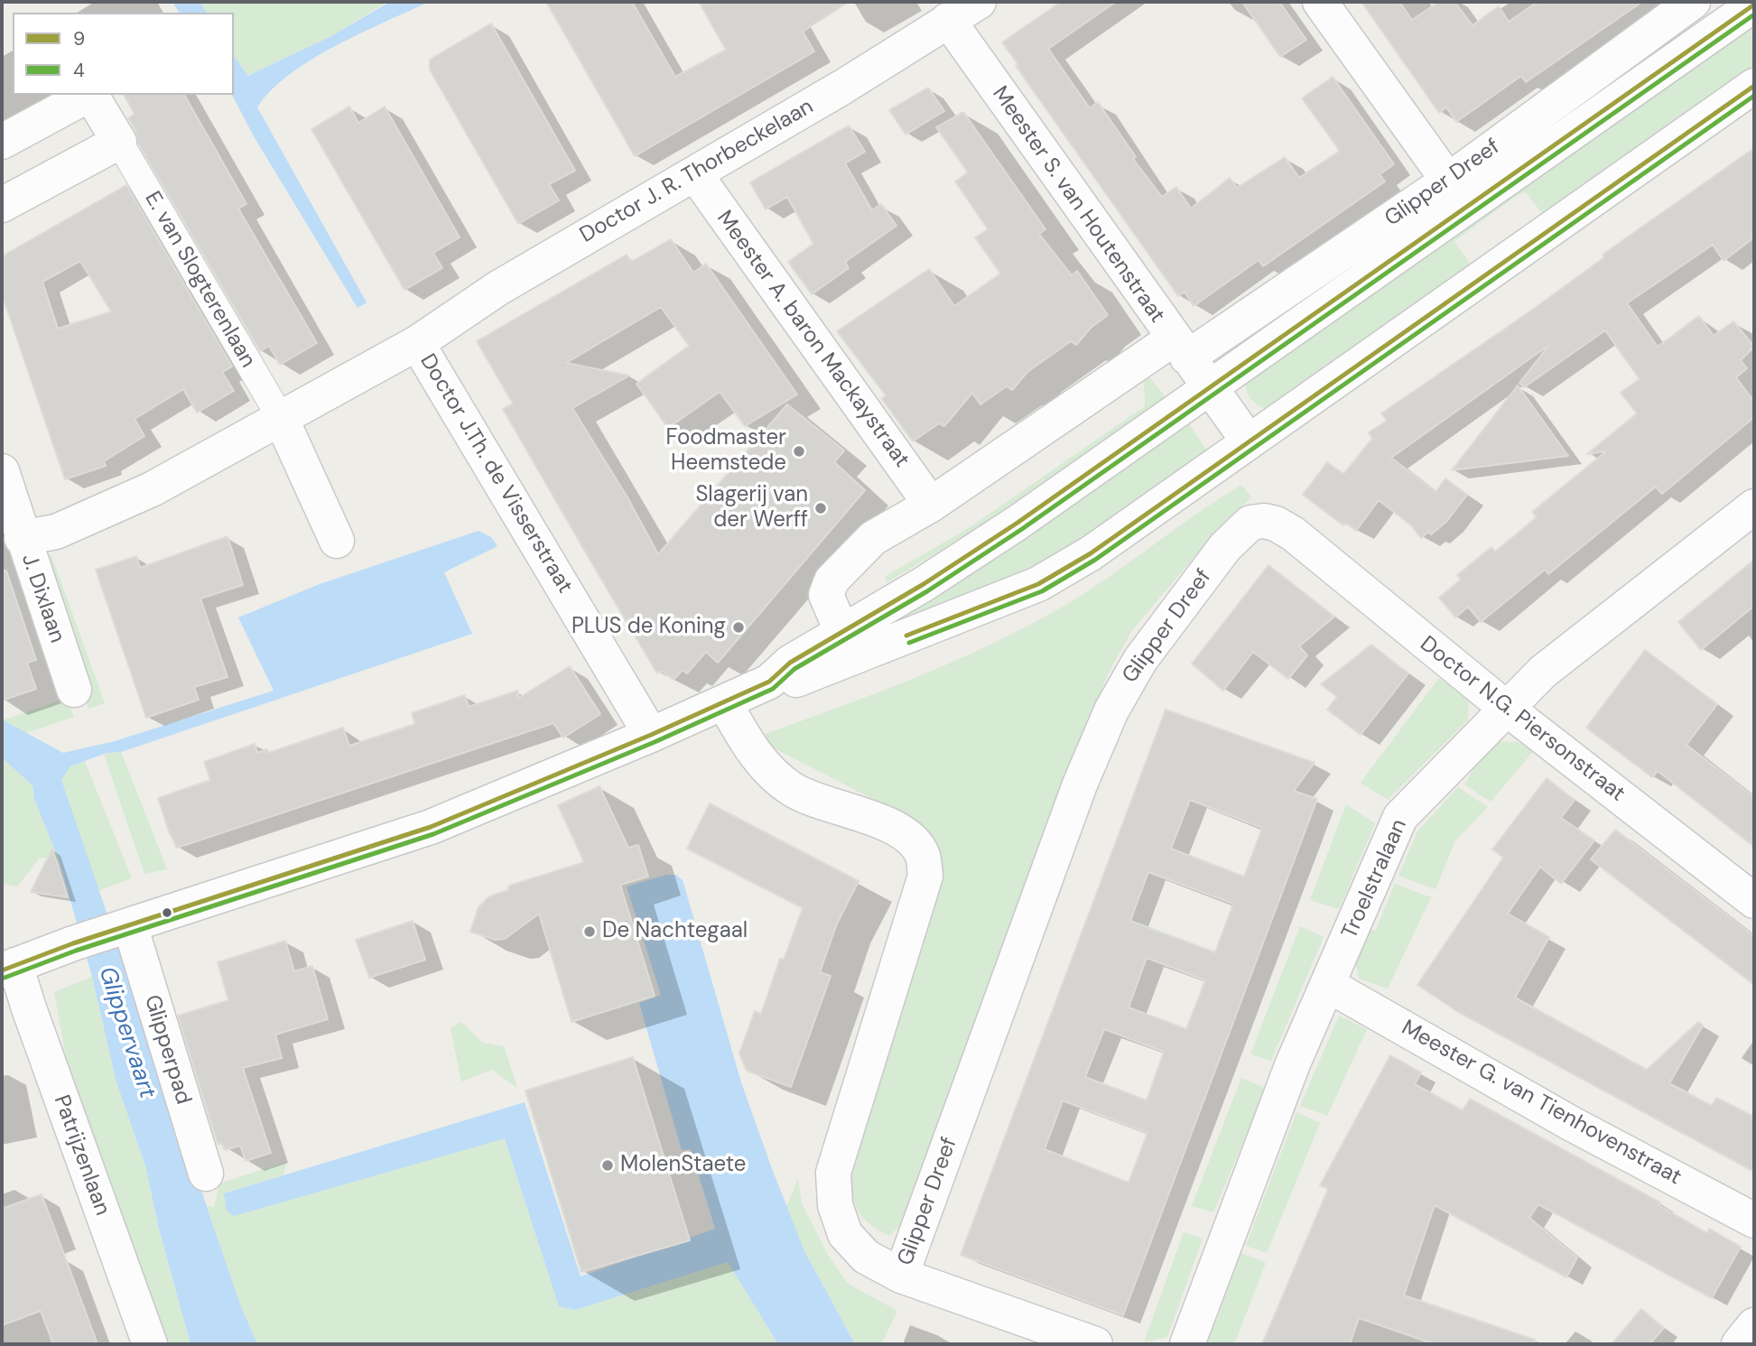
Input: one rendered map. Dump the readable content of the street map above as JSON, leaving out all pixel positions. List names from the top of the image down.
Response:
{
  "streets": {
    "street": [
      "Doctor J. R. Thorbeckelaan",
      "Glipper Dreef",
      "Meester S. van Houtenstraat",
      "E. van Slogterenlaan",
      "Meester A. baron Mackaystraat",
      "Doctor J.Th. de Visserstraat",
      "J. Dixlaan",
      "Doctor N.G. Piersonstraat",
      "Troelstralaan",
      "Glipperpad",
      "Meester G. van Tienhovenstraat",
      "Patrijzenlaan"
    ]
  },
  "crossings": [
    ["Doctor J. R. Thorbeckelaan", "Meester S. van Houtenstraat"],
    ["Doctor J. R. Thorbeckelaan", "Meester A. baron Mackaystraat"],
    ["Doctor J. R. Thorbeckelaan", "Doctor J.Th. de Visserstraat"],
    ["Glipper Dreef", "Meester S. van Houtenstraat"],
    ["Glipper Dreef", "Meester A. baron Mackaystraat"],
    ["Glipper Dreef", "Doctor J.Th. de Visserstraat"],
    ["Glipper Dreef", "Doctor N.G. Piersonstraat"],
    ["Glipper Dreef", "Glipperpad"],
    ["Glipper Dreef", "Patrijzenlaan"],
    ["Doctor N.G. Piersonstraat", "Troelstralaan"],
    ["Troelstralaan", "Meester G. van Tienhovenstraat"]
  ],
  "water": ["Glippervaart"],
  "places": [
    "Foodmaster Heemstede",
    "Slagerij van der Werff",
    "PLUS de Koning",
    "De Nachtegaal",
    "MolenStaete"
  ],
  "lines": ["transit line 9", "transit line 4"],
  "legend": ["9", "4"]
}
